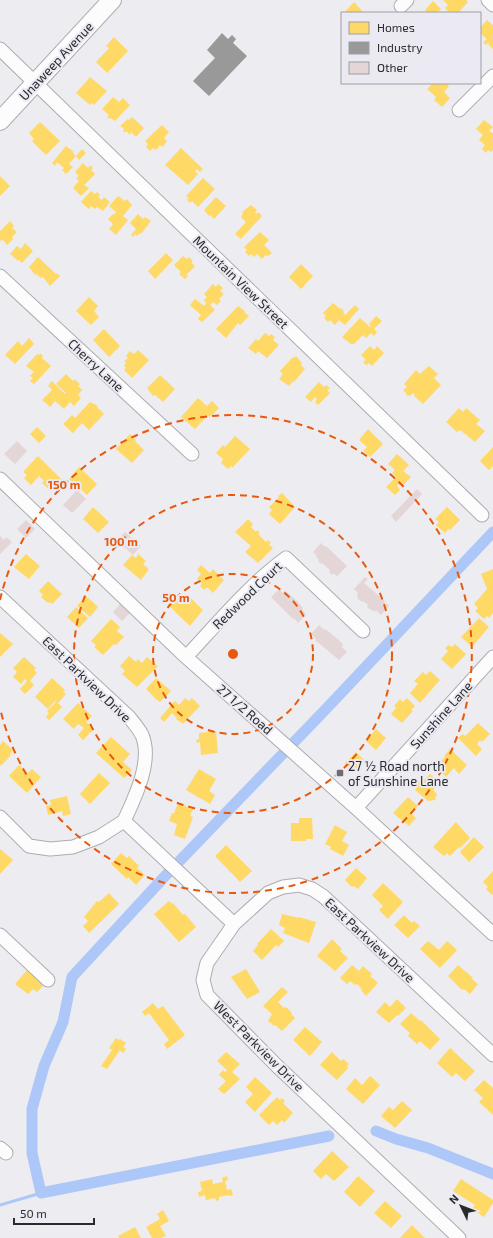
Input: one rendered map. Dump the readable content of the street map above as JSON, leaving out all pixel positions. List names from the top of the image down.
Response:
{
  "streets": {
    "main road": ["Unaweep Avenue"],
    "street": [
      "Mountain View Street",
      "Cherry Lane",
      "Redwood Court",
      "East Parkview Drive",
      "27 1/2 Road",
      "Sunshine Lane",
      "West Parkview Drive"
    ]
  },
  "crossings": [
    ["Unaweep Avenue", "Mountain View Street"],
    ["Redwood Court", "27 1/2 Road"],
    ["East Parkview Drive", "West Parkview Drive"],
    ["27 1/2 Road", "Sunshine Lane"]
  ],
  "places": {
    "transit": ["27 ½ Road north of Sunshine Lane"]
  },
  "legend": ["Homes", "Industry", "Other"],
  "scale_bar": "50 m",
  "north": "top left",
  "rings": ["150 m", "100 m", "50 m"]
}
